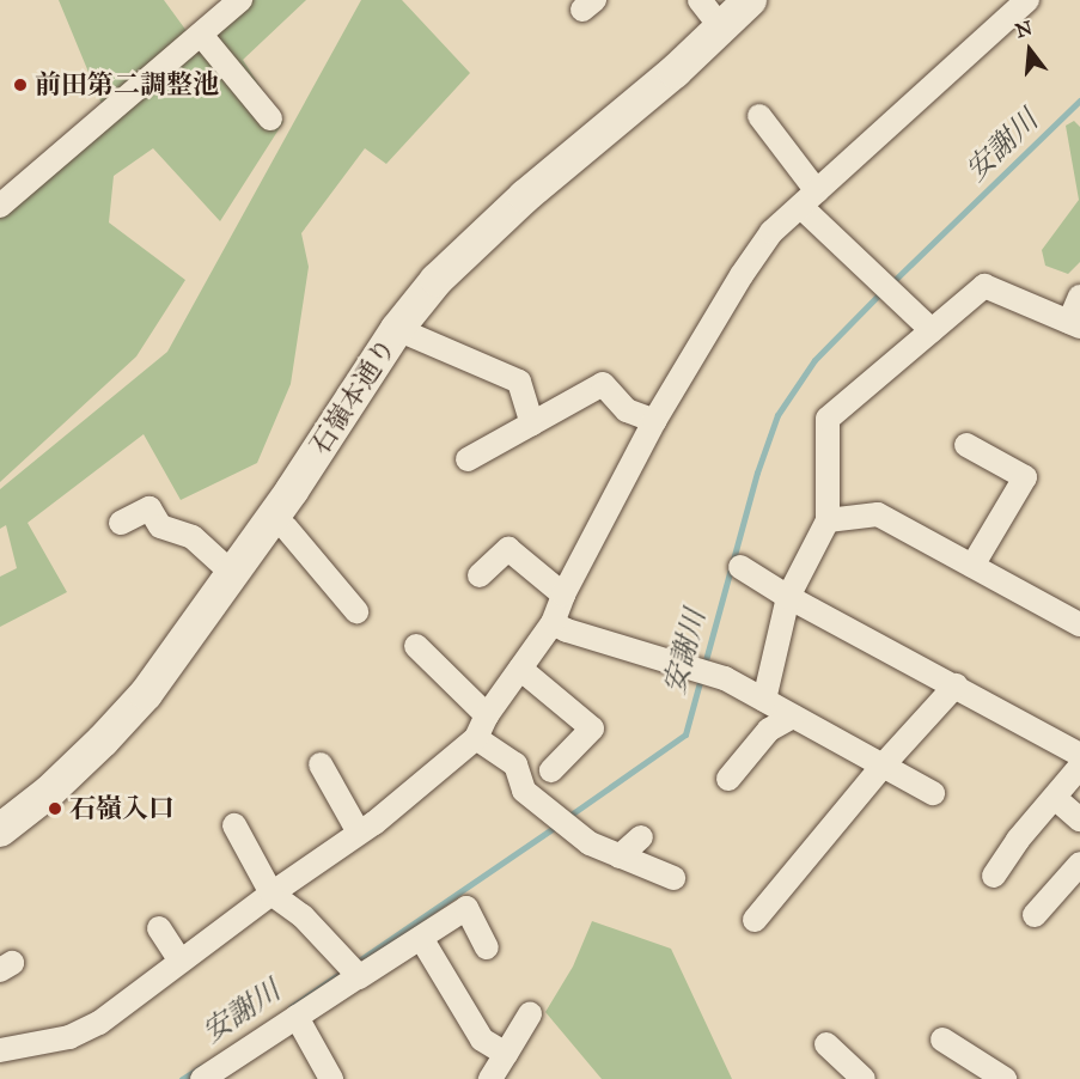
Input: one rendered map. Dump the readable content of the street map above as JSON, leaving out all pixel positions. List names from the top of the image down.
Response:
{
  "streets": {
    "main road": ["石嶺本通り"]
  },
  "water": ["安謝川"],
  "places": ["前田第二調整池", "石嶺入口"],
  "north": "top"
}
